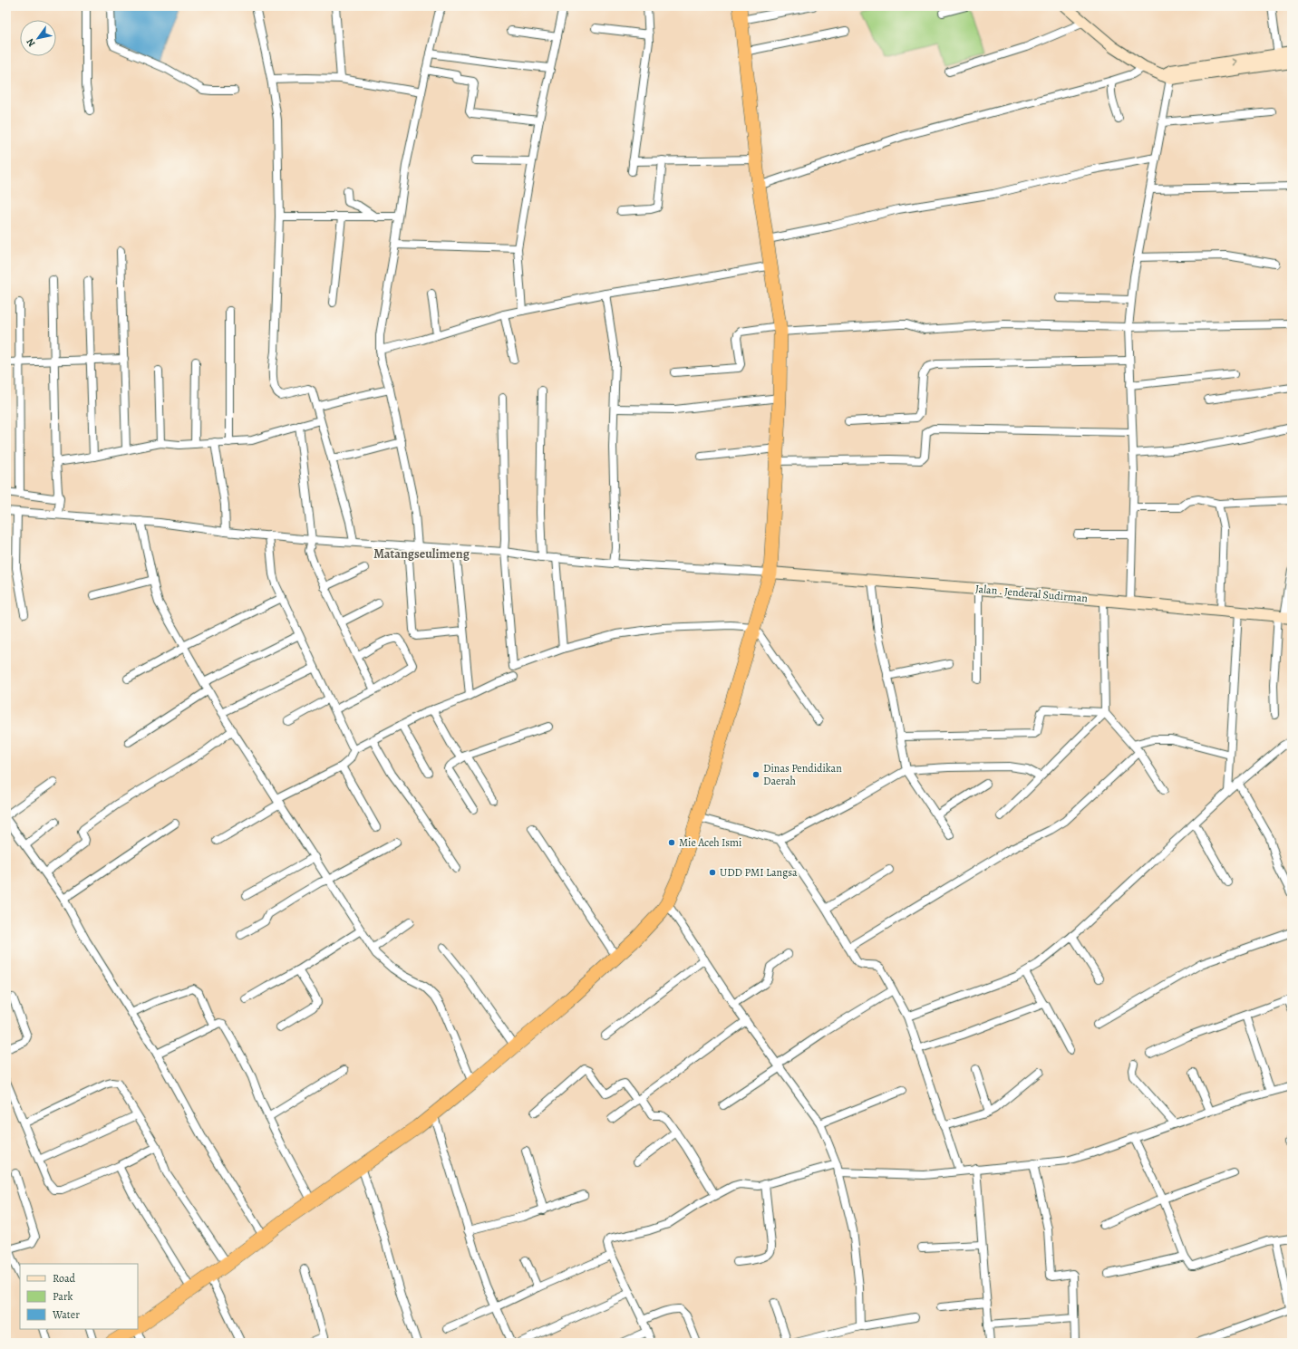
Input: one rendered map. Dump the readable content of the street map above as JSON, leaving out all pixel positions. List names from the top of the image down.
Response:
{
  "streets": {
    "street": ["Jalan . Jenderal Sudirman"]
  },
  "districts": ["Matangseulimeng"],
  "places": ["Dinas Pendidikan Daerah", "Mie Aceh Ismi", "UDD PMI Langsa"],
  "legend": ["Road", "Park", "Water"],
  "north": "bottom left"
}
